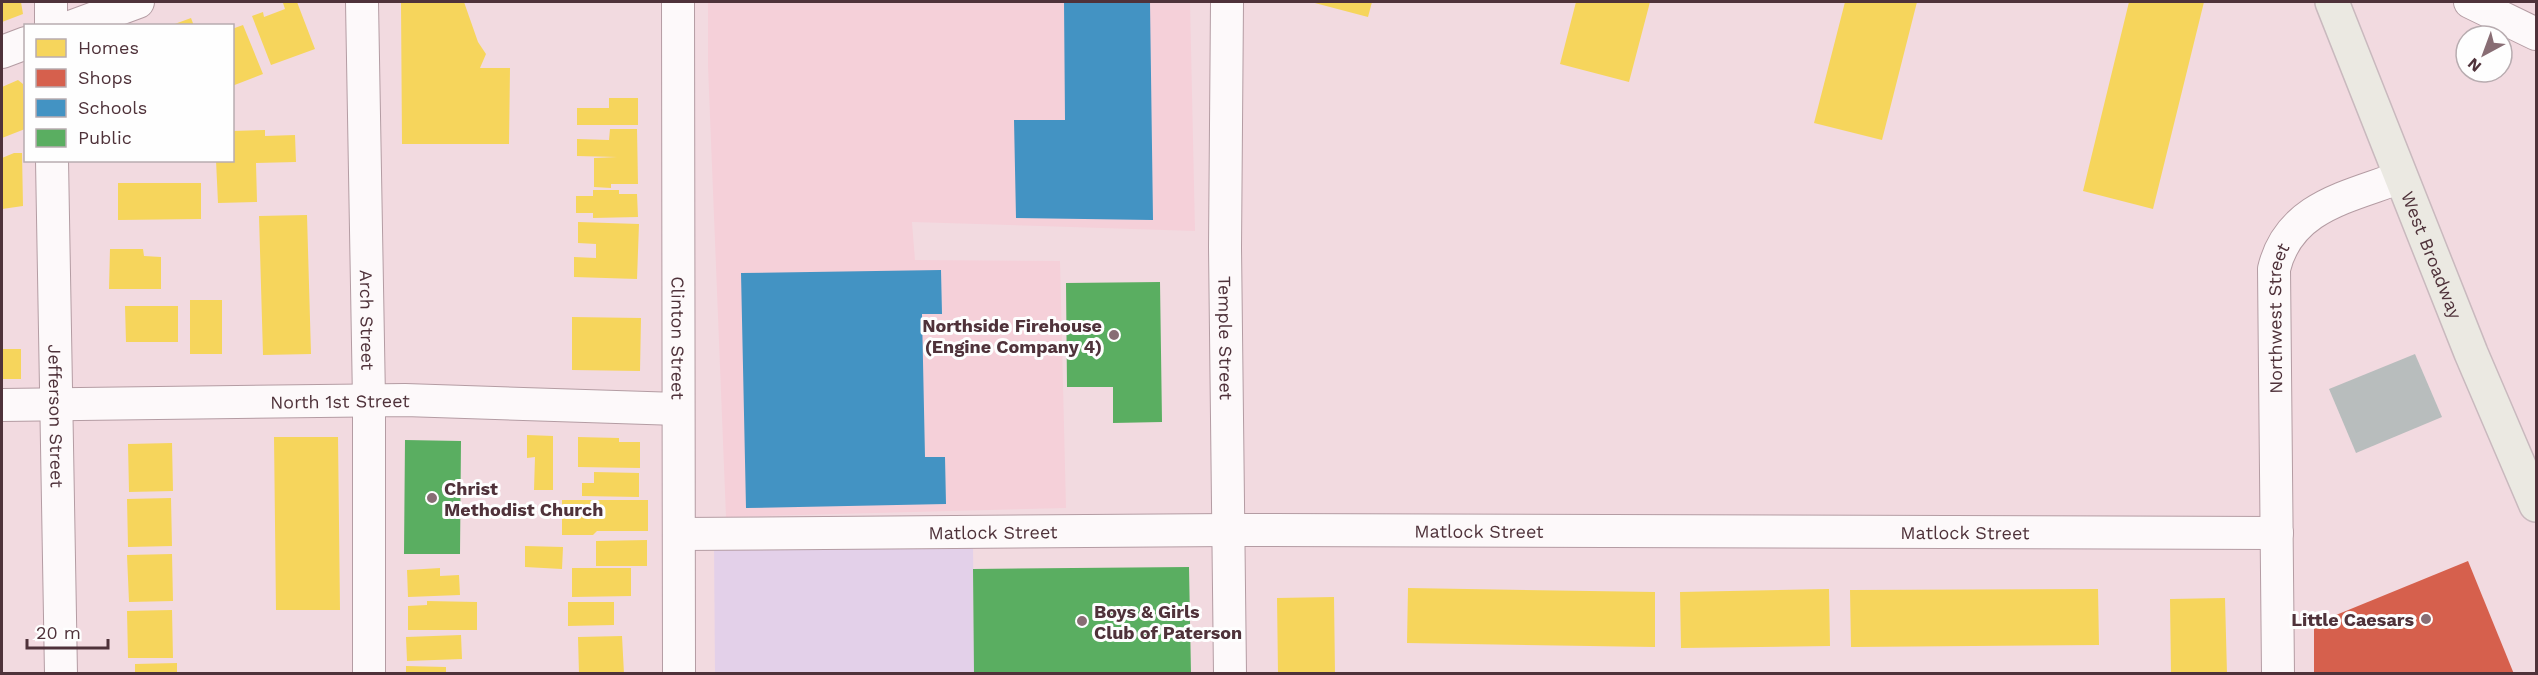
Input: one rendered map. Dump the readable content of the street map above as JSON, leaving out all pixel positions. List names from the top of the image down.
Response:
{
  "streets": {
    "main road": ["West Broadway"],
    "street": [
      "Arch Street",
      "Northwest Street",
      "Clinton Street",
      "Temple Street",
      "North 1st Street",
      "Jefferson Street",
      "Matlock Street"
    ]
  },
  "crossings": [
    ["West Broadway", "Northwest Street"],
    ["Arch Street", "North 1st Street"],
    ["Northwest Street", "Matlock Street"],
    ["Clinton Street", "North 1st Street"],
    ["Clinton Street", "Matlock Street"],
    ["Temple Street", "Matlock Street"],
    ["North 1st Street", "Jefferson Street"]
  ],
  "places": [
    "Northside Firehouse (Engine Company 4)",
    "Christ Methodist Church",
    "Little Caesars",
    "Boys & Girls Club of Paterson"
  ],
  "legend": [
    "Homes",
    "Shops",
    "Schools",
    "Public"
  ],
  "scale_bar": "20 m",
  "north": "bottom left"
}
